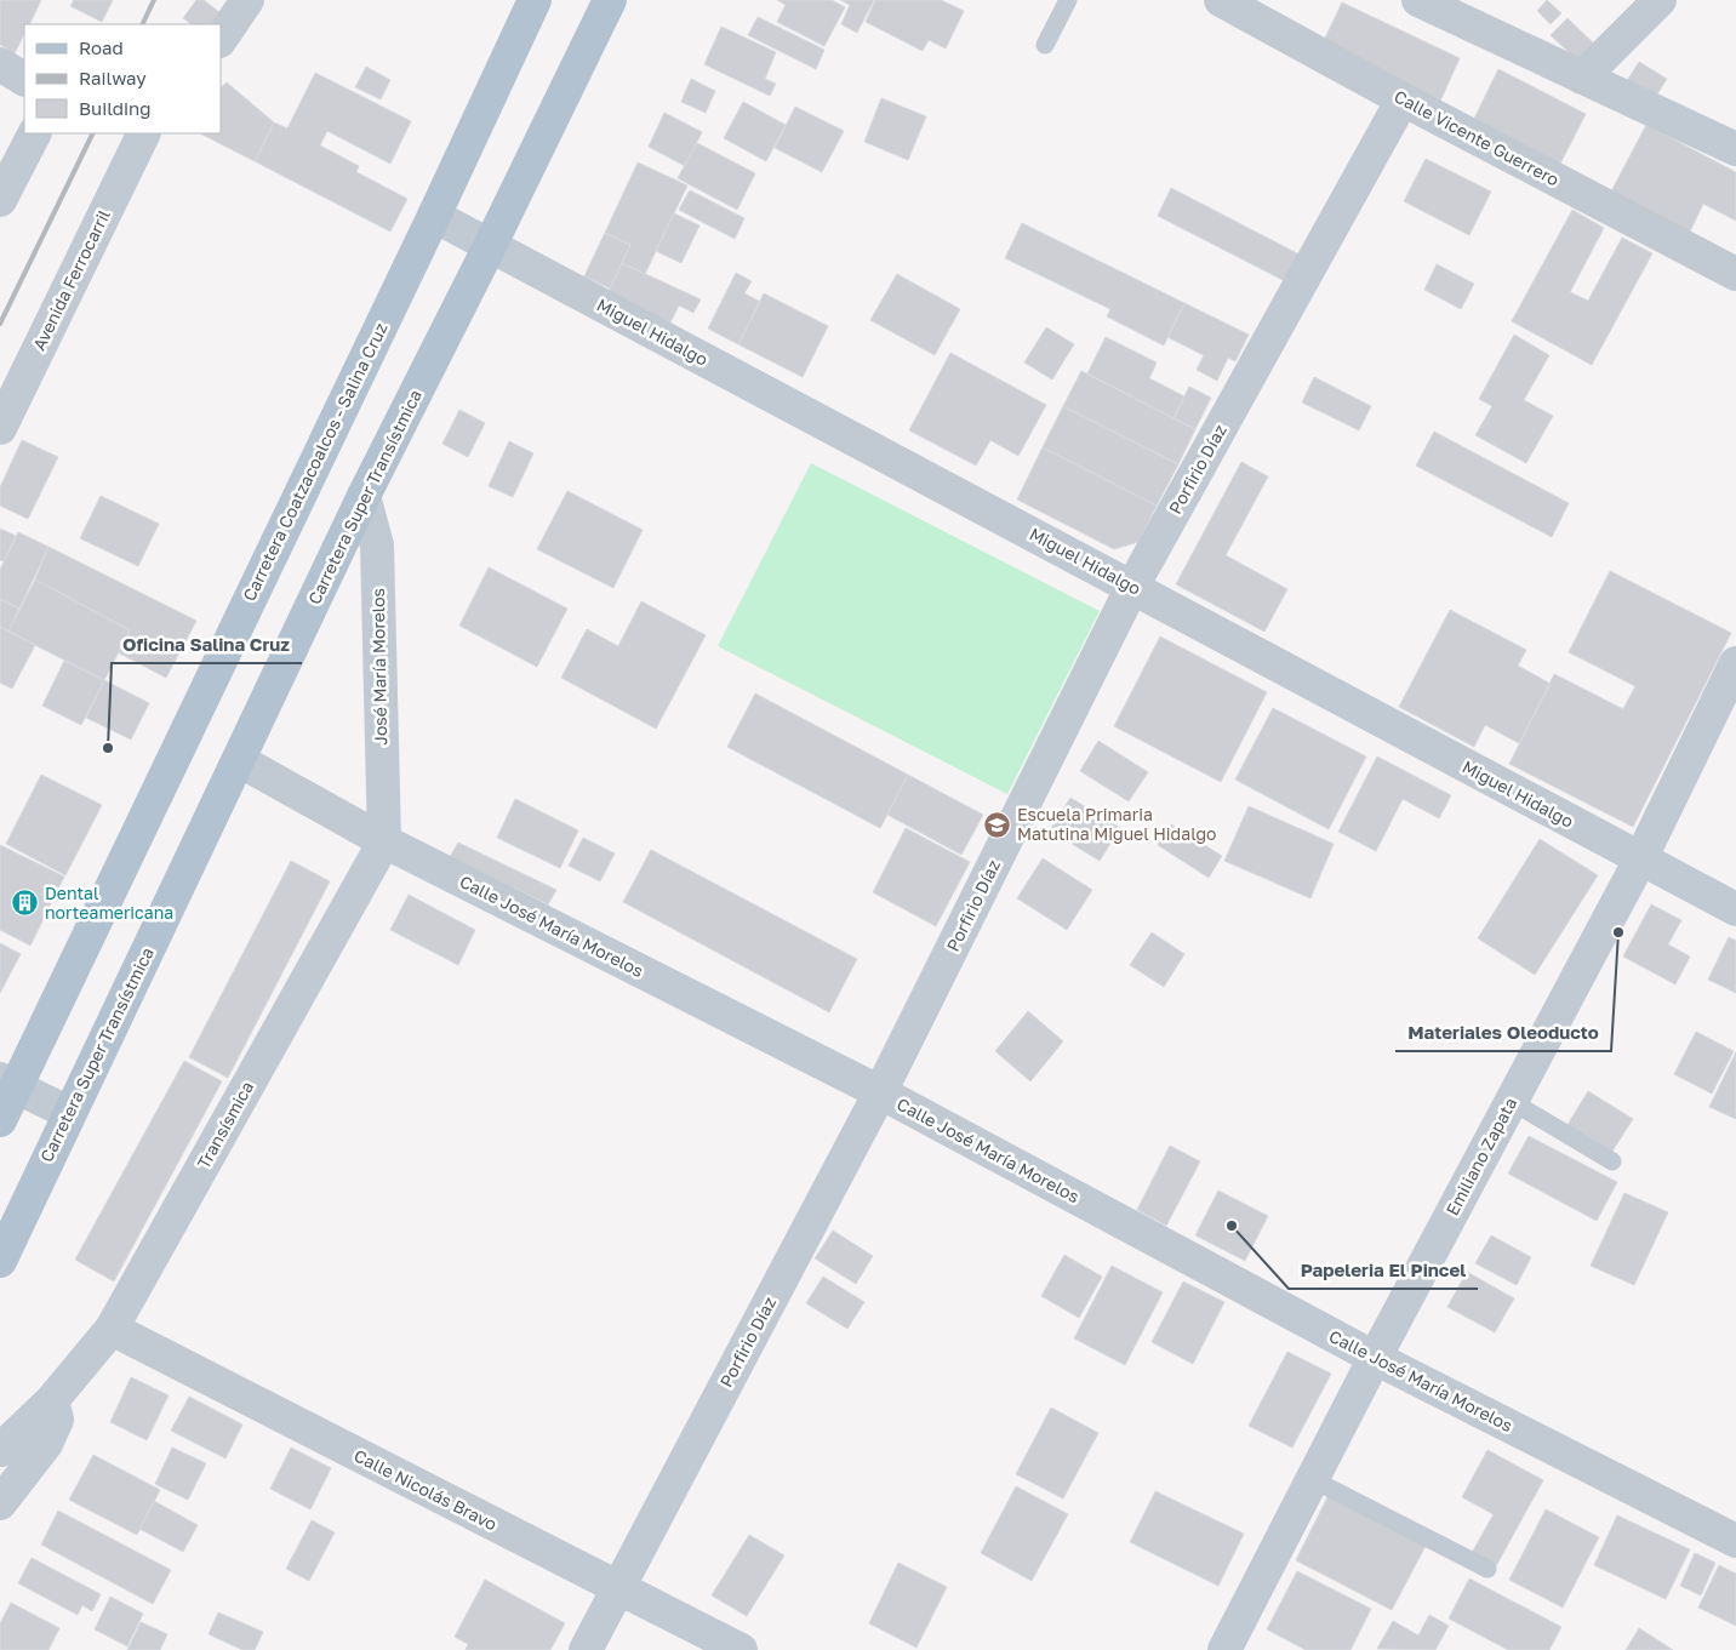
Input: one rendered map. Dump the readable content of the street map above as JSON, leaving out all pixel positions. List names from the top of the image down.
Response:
{
  "streets": {
    "main road": ["Carretera Coatzacoalcos - Salina Cruz", "Carretera Super Transístmica"],
    "street": [
      "Calle Vicente Guerrero",
      "Avenida Ferrocarril",
      "Miguel Hidalgo",
      "Porfirio Díaz",
      "José María Morelos",
      "Calle José María Morelos",
      "Transísmica",
      "Emiliano Zapata",
      "Calle Nicolás Bravo"
    ]
  },
  "crossings": [
    ["Calle Vicente Guerrero", "Porfirio Díaz"],
    ["Miguel Hidalgo", "Carretera Coatzacoalcos - Salina Cruz"],
    ["Miguel Hidalgo", "Porfirio Díaz"],
    ["Miguel Hidalgo", "Carretera Super Transístmica"],
    ["Miguel Hidalgo", "Emiliano Zapata"],
    ["Porfirio Díaz", "Calle José María Morelos"],
    ["Porfirio Díaz", "Calle Nicolás Bravo"],
    ["Carretera Super Transístmica", "José María Morelos"],
    ["Carretera Super Transístmica", "Calle José María Morelos"],
    ["José María Morelos", "Calle José María Morelos"],
    ["José María Morelos", "Transísmica"],
    ["Calle José María Morelos", "Transísmica"],
    ["Calle José María Morelos", "Emiliano Zapata"],
    ["Transísmica", "Calle Nicolás Bravo"]
  ],
  "places": {
    "other": ["Oficina Salina Cruz", "Materiales Oleoducto", "Papeleria El Pincel"],
    "school or university": ["Escuela Primaria Matutina Miguel Hidalgo"],
    "building": ["Dental norteamericana"]
  },
  "legend": ["Road", "Railway", "Building"]
}
